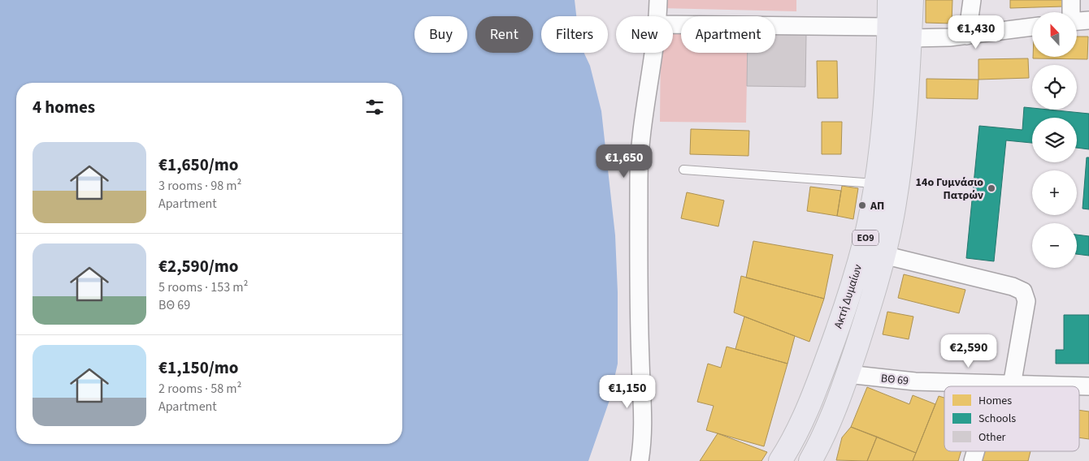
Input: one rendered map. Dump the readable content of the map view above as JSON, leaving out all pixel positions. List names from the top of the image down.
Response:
{
  "streets": {
    "main road": ["ΕΟ9", "Ακτή Δυμαίων"],
    "street": ["ΒΘ 69"]
  },
  "crossings": [
    ["Ακτή Δυμαίων", "ΒΘ 69"]
  ],
  "places": ["14o Γυμνάσιο Πατρών", "ΑΠ"],
  "legend": ["Homes", "Schools", "Other"],
  "north": "top",
  "page": {
    "map_buttons": ["+", "−"],
    "price": [
      "€1,430",
      "€1,650",
      "€2,590",
      "€1,150"
    ],
    "chip": [
      "Buy",
      "Rent",
      "Filters",
      "New",
      "Apartment"
    ],
    "heading": "4 homes",
    "list": [
      {
        "name": "€1,650/mo",
        "note": "3 rooms · 98 m² · Apartment"
      },
      {
        "name": "€2,590/mo",
        "note": "5 rooms · 153 m² · ΒΘ 69"
      },
      {
        "name": "€1,150/mo",
        "note": "2 rooms · 58 m² · Apartment"
      }
    ]
  }
}
